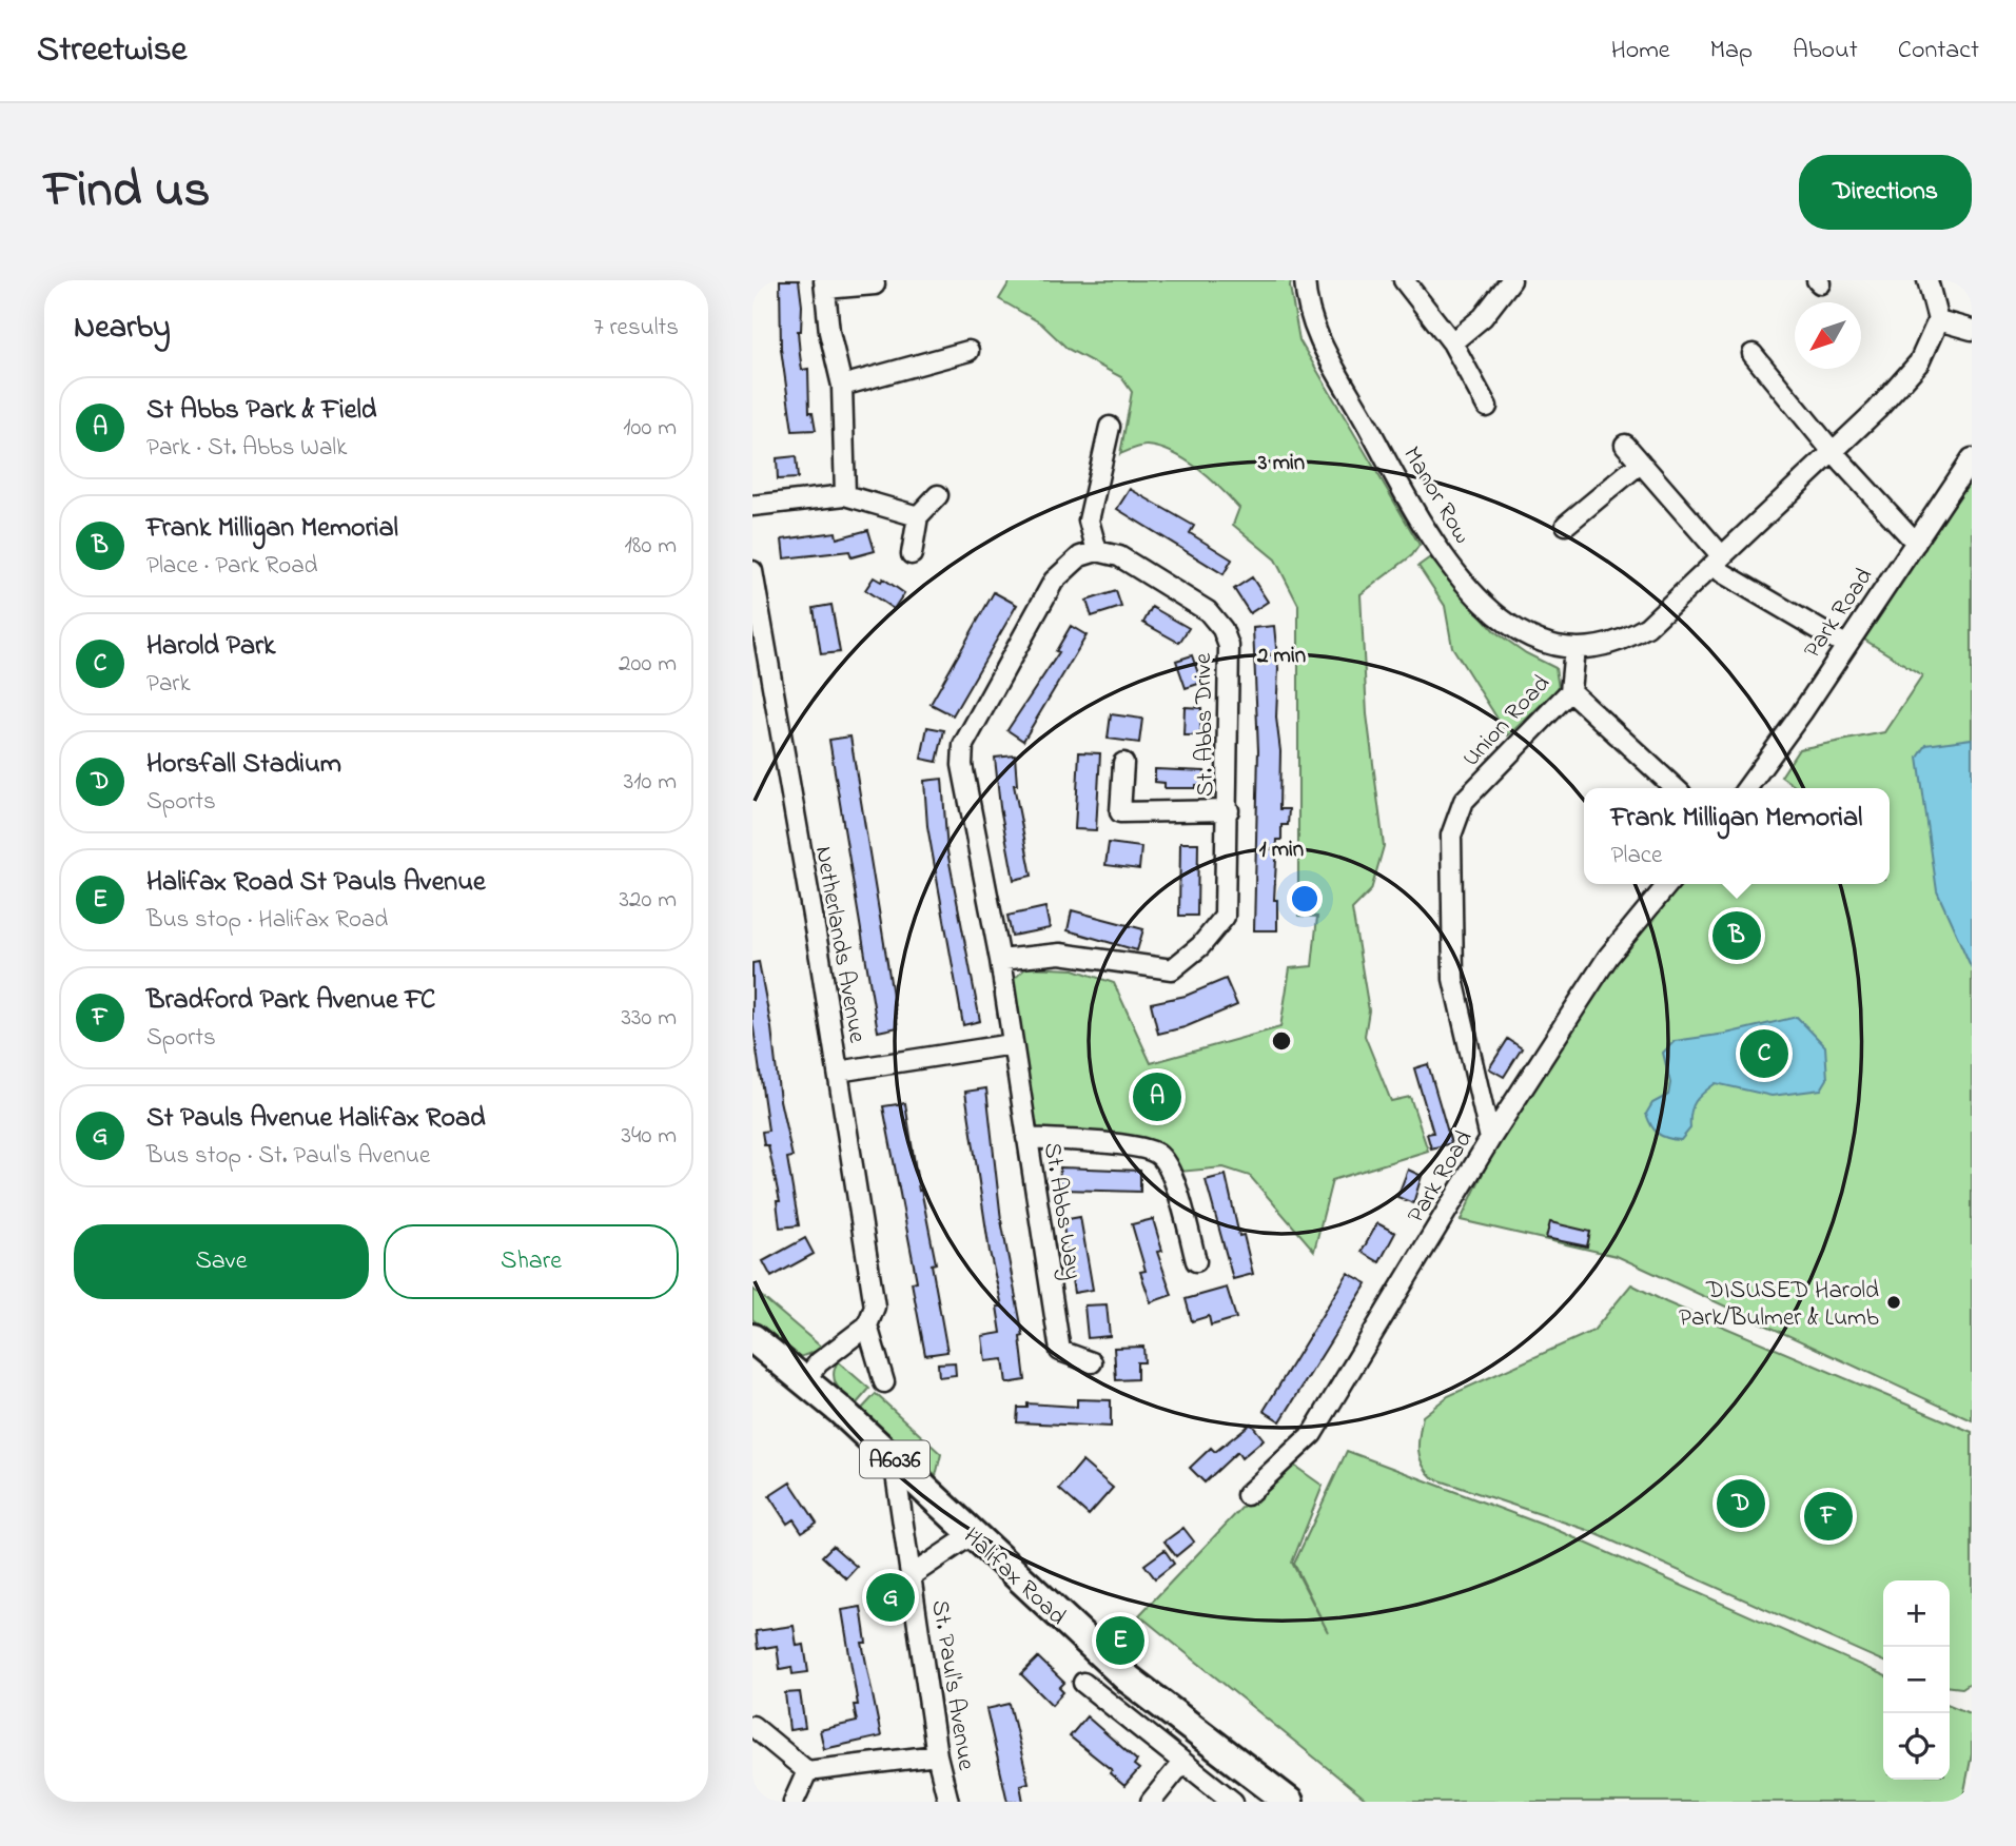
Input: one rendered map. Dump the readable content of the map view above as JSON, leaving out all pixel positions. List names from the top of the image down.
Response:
{
  "streets": {
    "highway": ["A6036", "Halifax Road"],
    "street": [
      "Manor Row",
      "Park Road",
      "Union Road",
      "St. Abbs Drive",
      "Netherlands Avenue",
      "St. Abbs Way",
      "St. Paul's Avenue"
    ]
  },
  "crossings": [
    ["Manor Row", "Union Road"],
    ["Park Road", "Union Road"],
    ["Halifax Road", "St. Paul's Avenue"]
  ],
  "places": ["DISUSED Harold Park/Bulmer & Lumb"],
  "north": "bottom left",
  "page": {
    "header": "Streetwise",
    "nav": [
      "Home",
      "Map",
      "About",
      "Contact"
    ],
    "title": "Find us",
    "buttons": [
      "Directions",
      ["Save", "Share"]
    ],
    "heading": ["Nearby", "7 results"],
    "list": [
      {
        "mark": "A",
        "name": "St Abbs Park & Field",
        "note": "Park · St. Abbs Walk",
        "value": "100 m"
      },
      {
        "mark": "B",
        "name": "Frank Milligan Memorial",
        "note": "Place · Park Road",
        "value": "180 m"
      },
      {
        "mark": "C",
        "name": "Harold Park",
        "note": "Park",
        "value": "200 m"
      },
      {
        "mark": "D",
        "name": "Horsfall Stadium",
        "note": "Sports",
        "value": "310 m"
      },
      {
        "mark": "E",
        "name": "Halifax Road St Pauls Avenue",
        "note": "Bus stop · Halifax Road",
        "value": "320 m"
      },
      {
        "mark": "F",
        "name": "Bradford Park Avenue FC",
        "note": "Sports",
        "value": "330 m"
      },
      {
        "mark": "G",
        "name": "St Pauls Avenue Halifax Road",
        "note": "Bus stop · St. Paul's Avenue",
        "value": "340 m"
      }
    ],
    "popup": ["Frank Milligan Memorial", "Place"],
    "pins": [
      "B",
      "C",
      "A",
      "D",
      "F",
      "G",
      "E"
    ],
    "map_buttons": ["+", "−"]
  },
  "rings": ["3 min", "2 min", "1 min"]
}
